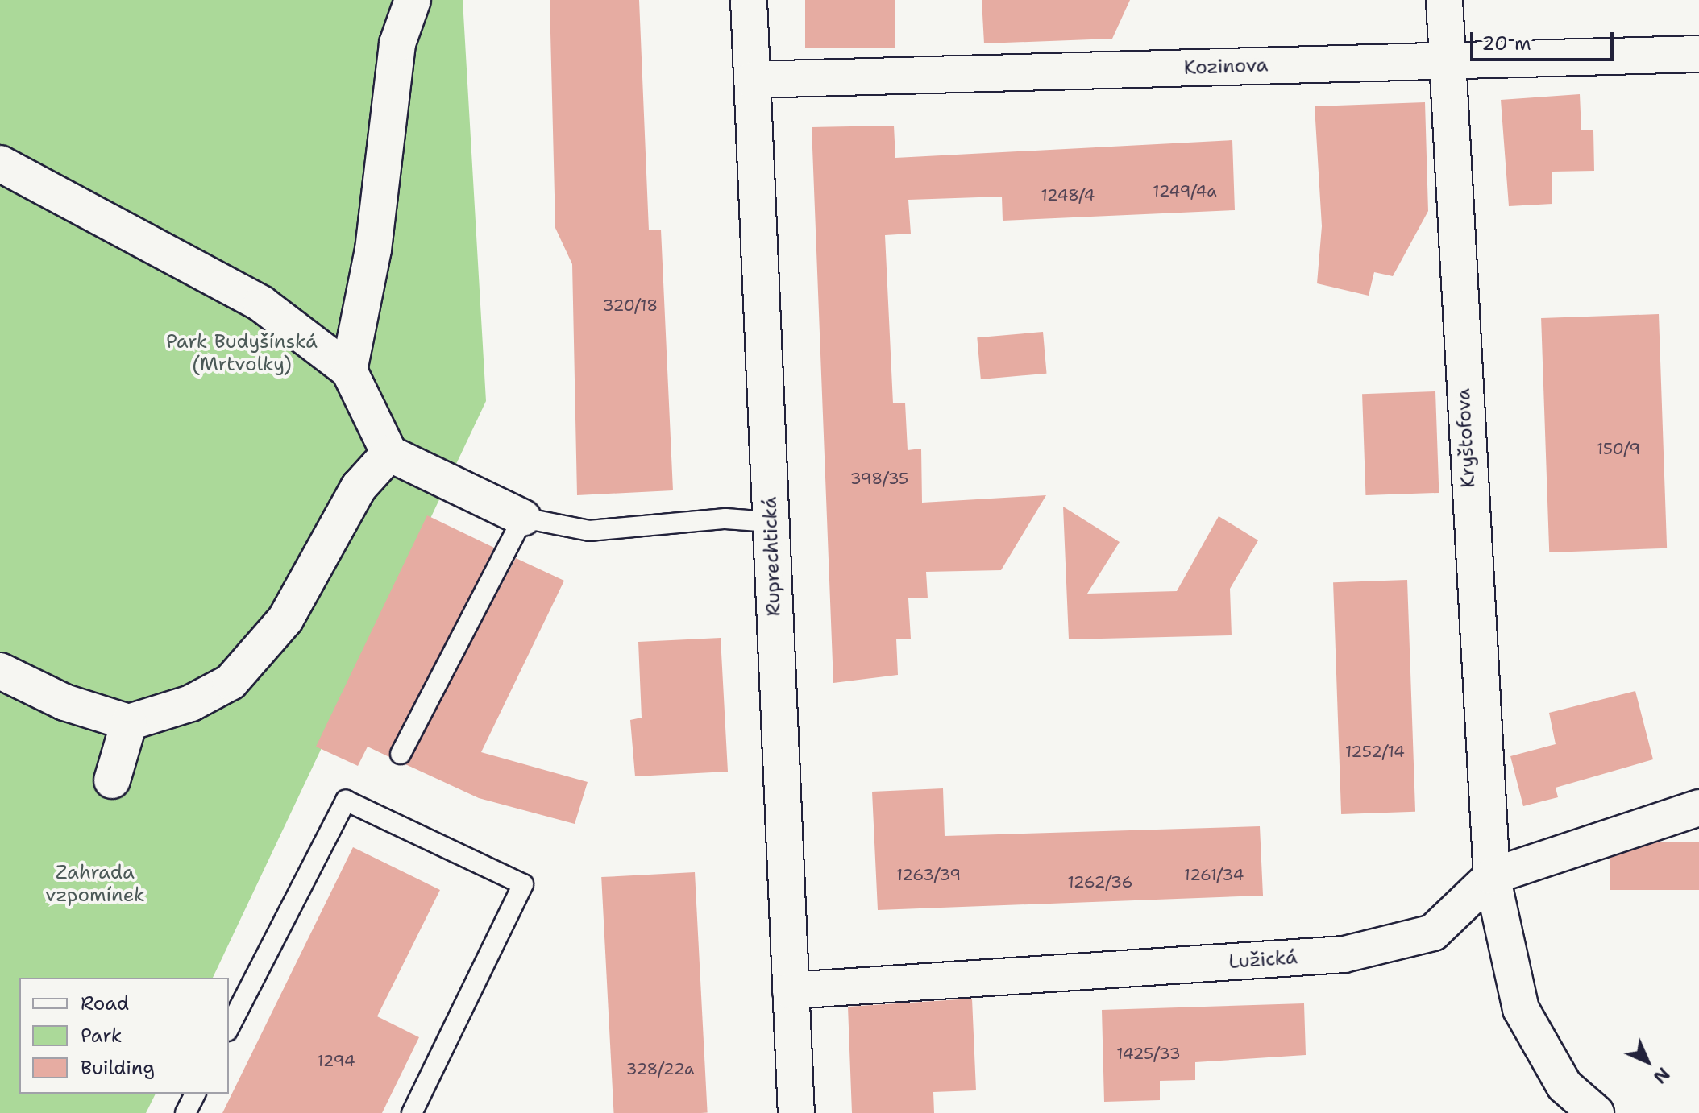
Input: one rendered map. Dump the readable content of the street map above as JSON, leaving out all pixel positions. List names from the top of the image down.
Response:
{
  "streets": {
    "street": [
      "Kozinova",
      "Kryštofova",
      "Ruprechtická",
      "Lužická"
    ]
  },
  "crossings": [
    ["Kozinova", "Kryštofova"],
    ["Kozinova", "Ruprechtická"],
    ["Kryštofova", "Lužická"],
    ["Ruprechtická", "Lužická"]
  ],
  "parks": ["Park Budyšínská (Mrtvolky)", "Zahrada vzpomínek"],
  "house_numbers": [
    "1249/4a",
    "1248/4",
    "320/18",
    "150/9",
    "398/35",
    "1252/14",
    "1263/39",
    "1261/34",
    "1262/36",
    "1425/33",
    "1294",
    "328/22a"
  ],
  "legend": ["Road", "Park", "Building"],
  "scale_bar": "20 m",
  "north": "bottom right"
}
